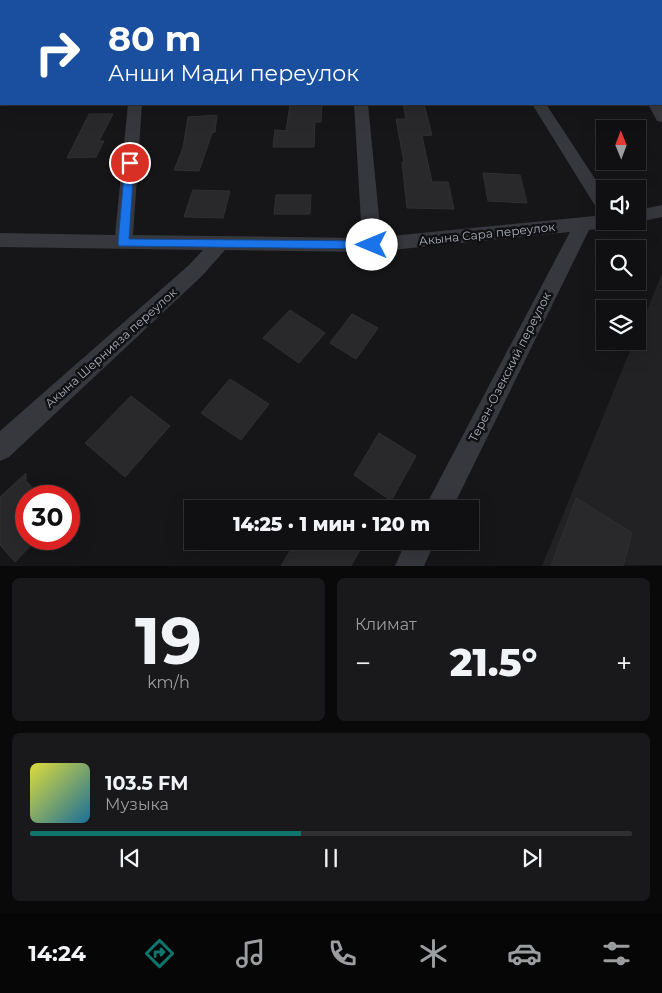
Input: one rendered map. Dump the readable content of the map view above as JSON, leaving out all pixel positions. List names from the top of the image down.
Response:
{
  "streets": {
    "street": ["Акына Сара переулок", "Акына Шернияза переулок", "Терен-Озекский переулок"]
  },
  "crossings": [
    ["Акына Сара переулок", "Акына Шернияза переулок"],
    ["Акына Сара переулок", "Терен-Озекский переулок"]
  ],
  "north": "top",
  "page": {
    "turn": ["80 m", "Анши Мади переулок"],
    "limit": "30",
    "trip": "14:25 · 1 мин · 120 m",
    "tile": [
      ["19", "km/h"],
      "Климат"
    ],
    "heat": ["−", "21.5°", "+"],
    "song": ["103.5 FM", "Музыка"],
    "tabs": "14:24"
  }
}
